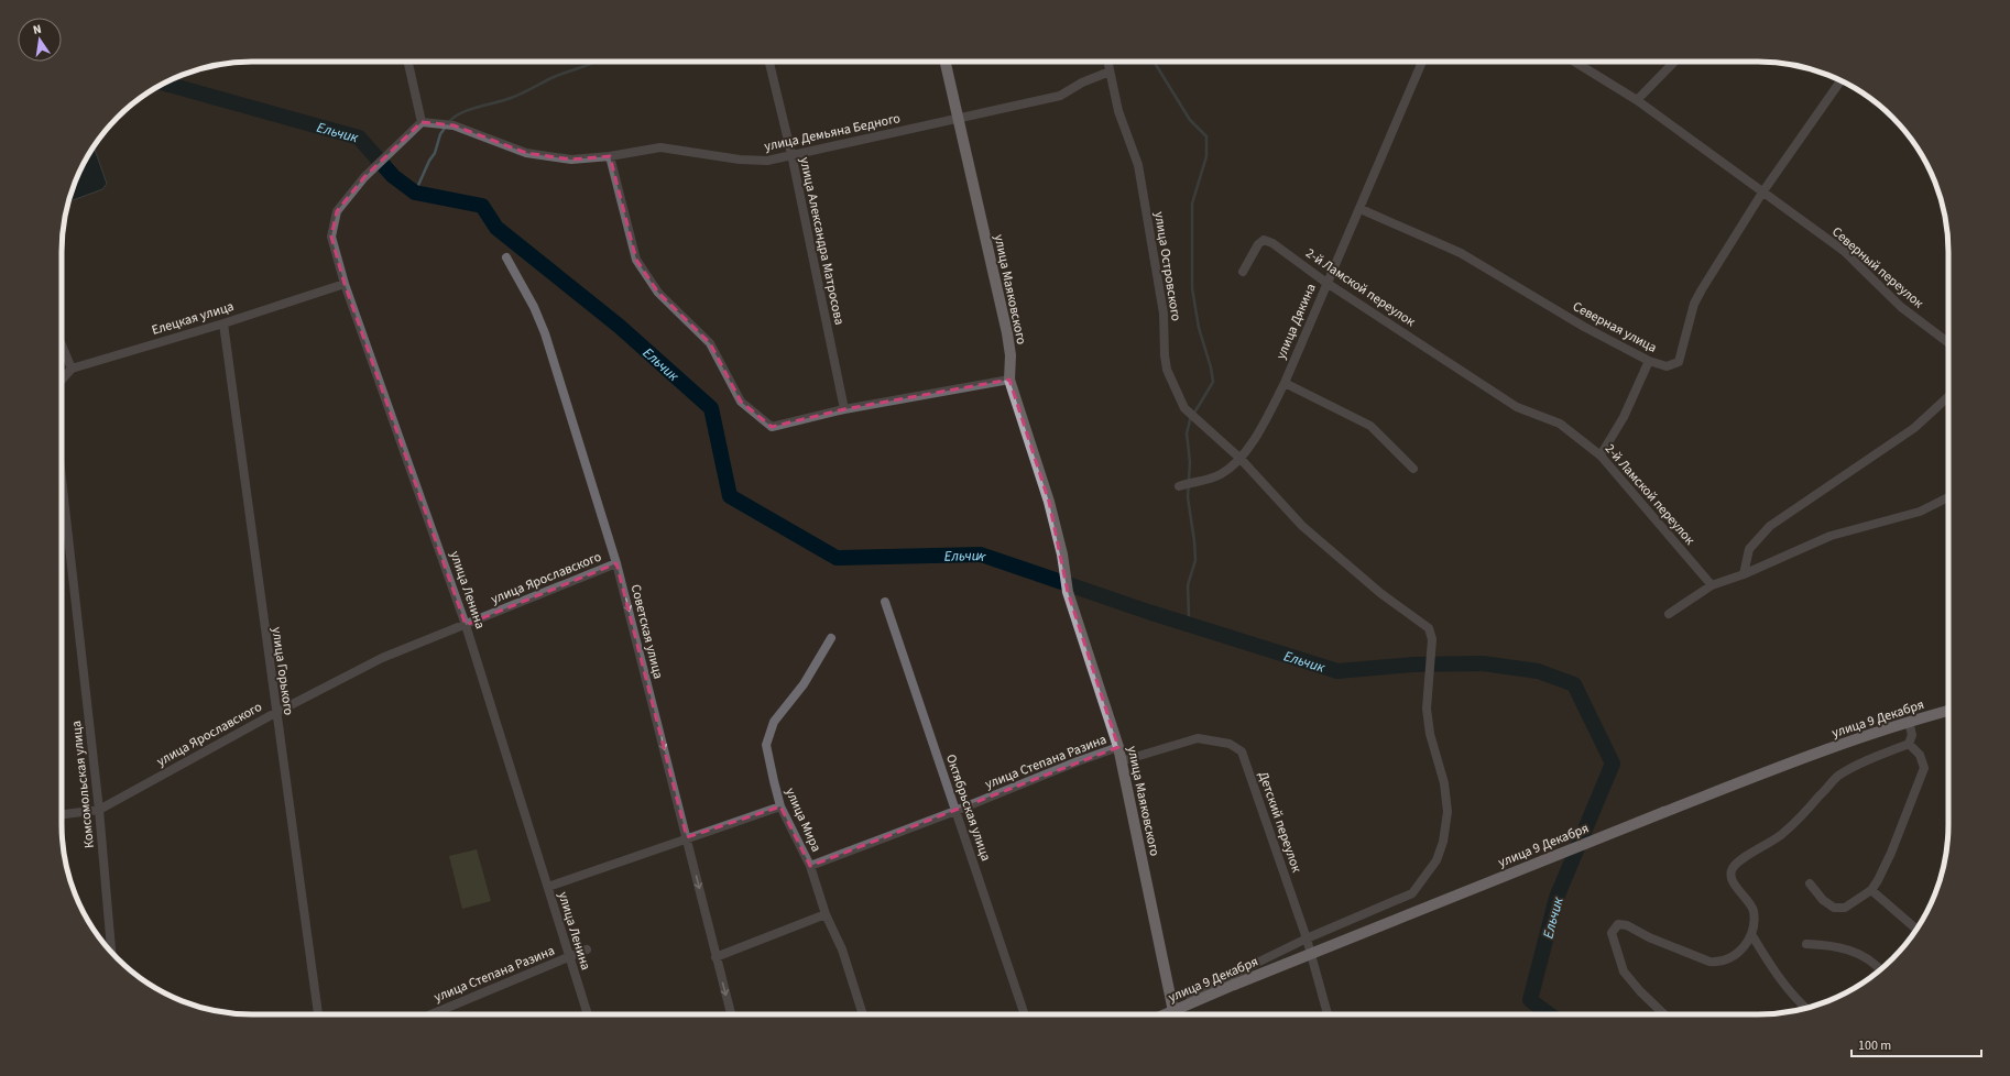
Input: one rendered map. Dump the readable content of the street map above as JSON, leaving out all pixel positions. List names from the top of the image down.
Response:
{
  "streets": {
    "main road": ["улица Маяковского", "улица 9 Декабря"],
    "street": [
      "улица Демьяна Бедного",
      "улица Александра Матросова",
      "улица Островского",
      "Северный переулок",
      "2-й Ламской переулок",
      "Елецкая улица",
      "улица Дякина",
      "Северная улица",
      "улица Ярославского",
      "улица Ленина",
      "Советская улица",
      "улица Горького",
      "улица Степана Разина",
      "Комсомольская улица",
      "Октябрьская улица",
      "улица Мира",
      "Детский переулок"
    ]
  },
  "crossings": [
    ["улица Демьяна Бедного", "улица Александра Матросова"],
    ["улица Демьяна Бедного", "улица Островского"],
    ["улица Демьяна Бедного", "улица Маяковского"],
    ["улица Демьяна Бедного", "улица Ленина"],
    ["улица Островского", "улица Маяковского"],
    ["улица Островского", "улица Дякина"],
    ["улица Островского", "улица 9 Декабря"],
    ["улица Островского", "Детский переулок"],
    ["Северный переулок", "Северная улица"],
    ["2-й Ламской переулок", "улица Дякина"],
    ["улица Маяковского", "улица 9 Декабря"],
    ["улица Маяковского", "улица Степана Разина"],
    ["улица Маяковского", "Детский переулок"],
    ["Елецкая улица", "улица Ленина"],
    ["Елецкая улица", "улица Горького"],
    ["улица Дякина", "Северная улица"],
    ["улица Ярославского", "улица Ленина"],
    ["улица Ярославского", "Советская улица"],
    ["улица Ярославского", "улица Горького"],
    ["улица Ярославского", "Комсомольская улица"],
    ["улица Ленина", "улица Степана Разина"],
    ["улица Степана Разина", "Октябрьская улица"],
    ["улица Степана Разина", "улица Мира"]
  ],
  "one_way": ["Советская улица"],
  "water": ["Ельчик"],
  "scale_bar": "100 m",
  "north": "top"
}
